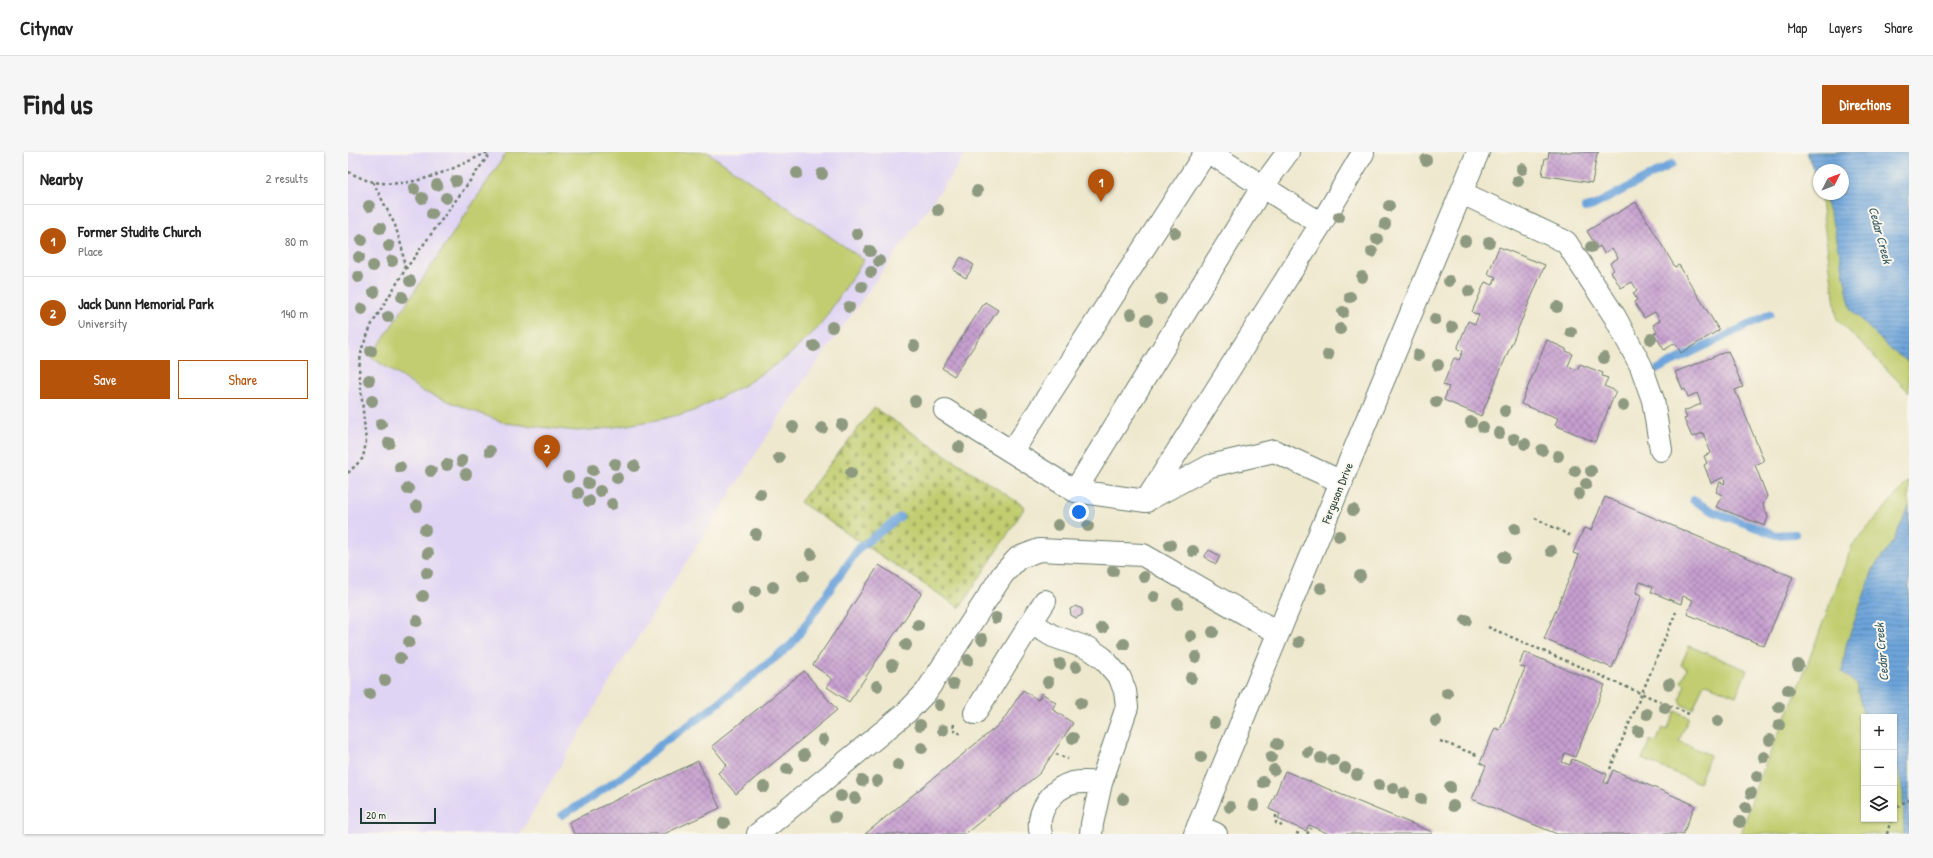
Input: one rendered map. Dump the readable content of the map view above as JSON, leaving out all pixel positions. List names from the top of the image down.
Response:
{
  "streets": {
    "street": ["Ferguson Drive"]
  },
  "water": ["Cedar Creek"],
  "scale_bar": "20 m",
  "north": "top right",
  "page": {
    "header": "Citynav",
    "nav": ["Map", "Layers", "Share"],
    "title": "Find us",
    "buttons": [
      "Directions",
      ["Save", "Share"]
    ],
    "heading": ["Nearby", "2 results"],
    "pins": ["1", "2"],
    "list": [
      {
        "mark": "1",
        "name": "Former Studite Church",
        "note": "Place",
        "value": "80 m"
      },
      {
        "mark": "2",
        "name": "Jack Dunn Memorial Park",
        "note": "University",
        "value": "140 m"
      }
    ],
    "map_buttons": ["+", "−"],
    "scale": "20 m"
  }
}
